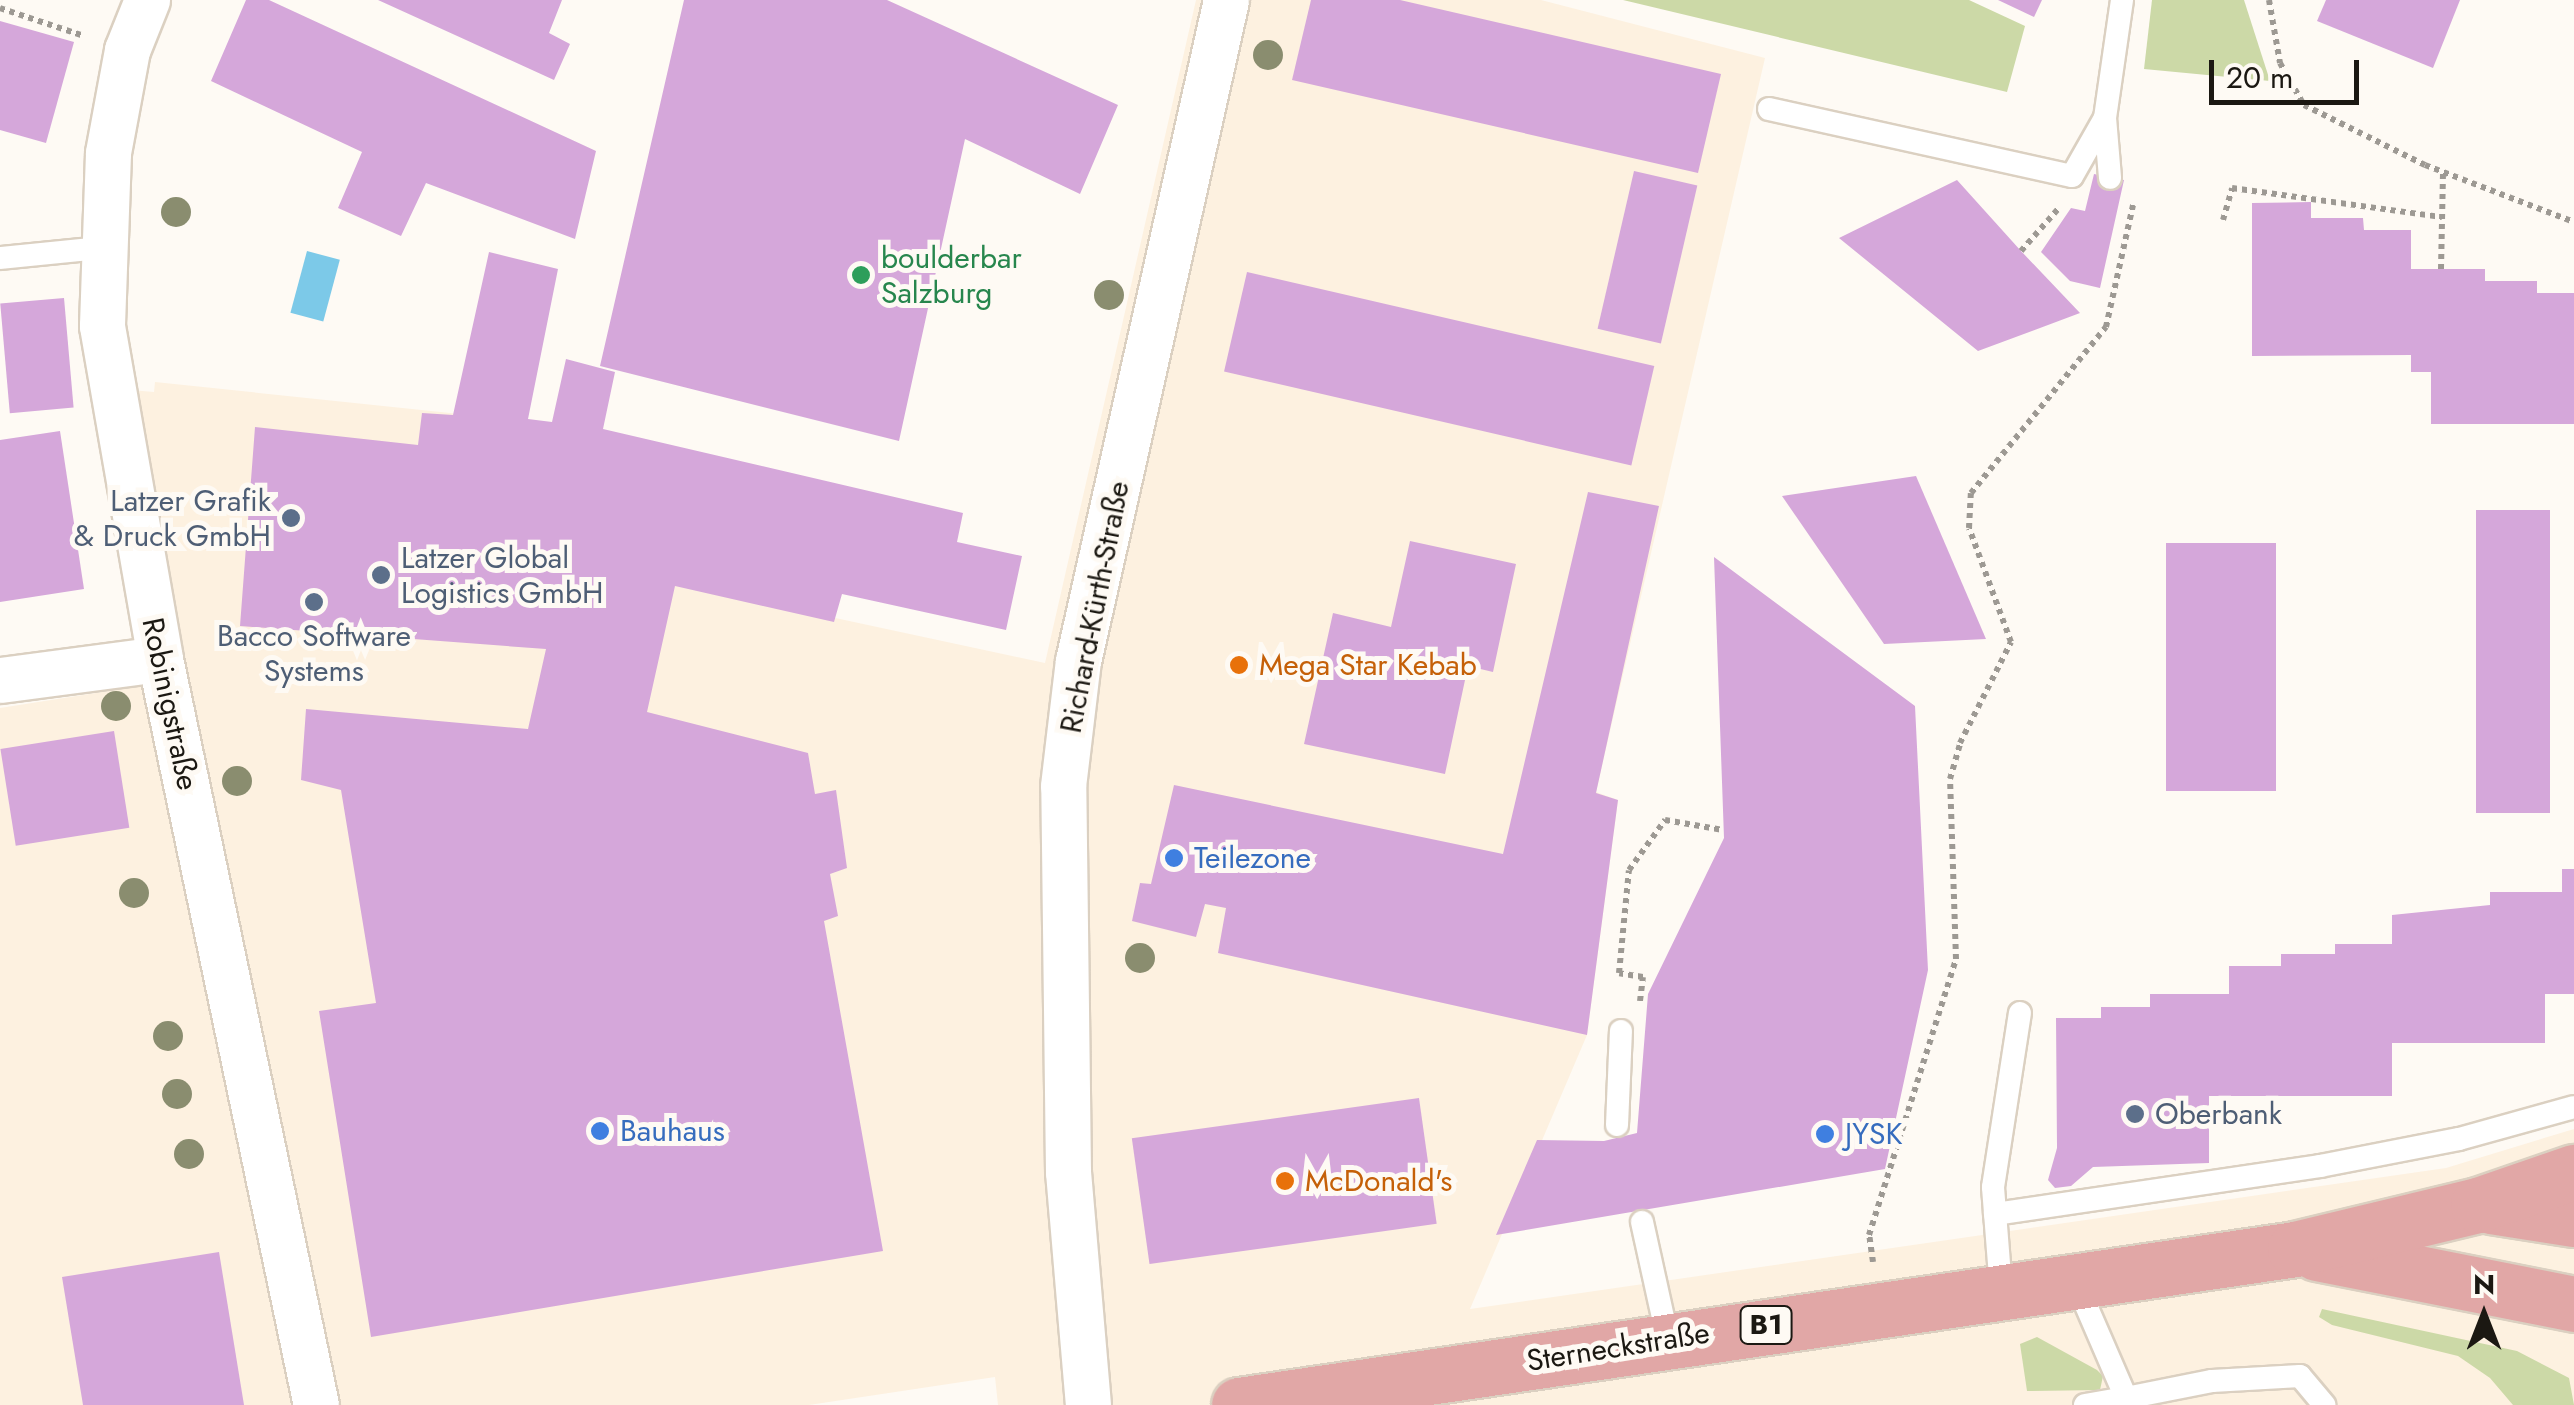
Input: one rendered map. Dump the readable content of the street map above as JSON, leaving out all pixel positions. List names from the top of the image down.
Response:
{
  "streets": {
    "main road": ["B1", "Sterneckstraße"],
    "street": ["Richard-Kürth-Straße", "Robinigstraße"]
  },
  "places": [
    "boulderbar Salzburg",
    "Latzer Grafik & Druck GmbH",
    "Latzer Global Logistics GmbH",
    "Bacco Software Systems",
    "Mega Star Kebab",
    "Teilezone",
    "Oberbank",
    "Bauhaus",
    "JYSK",
    "McDonald's"
  ],
  "scale_bar": "20 m",
  "north": "top"
}
